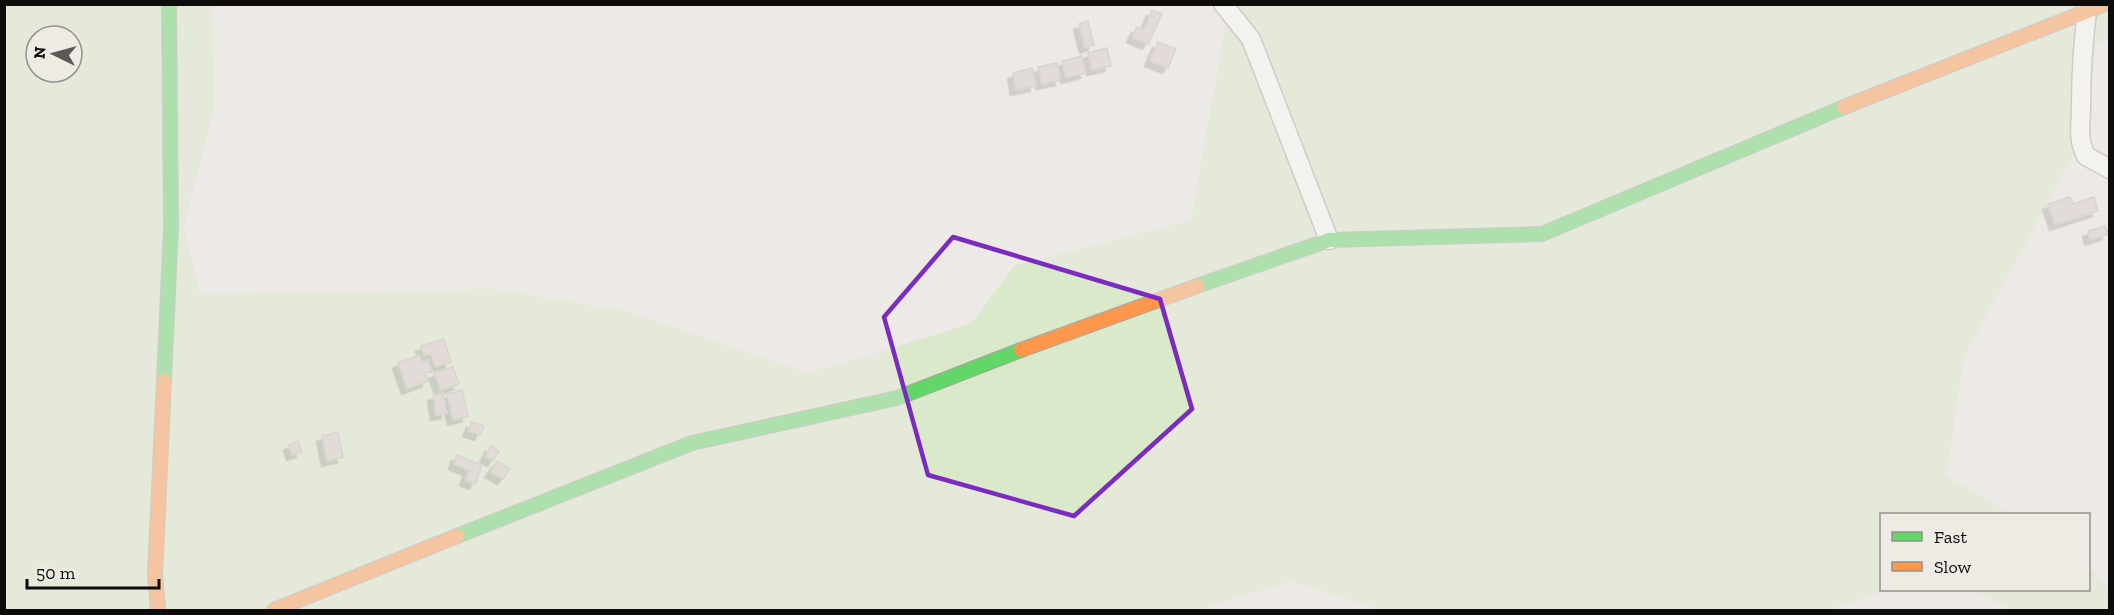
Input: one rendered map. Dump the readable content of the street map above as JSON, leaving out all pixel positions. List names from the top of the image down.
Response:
{
  "legend": ["Fast", "Slow"],
  "scale_bar": "50 m",
  "north": "left"
}
